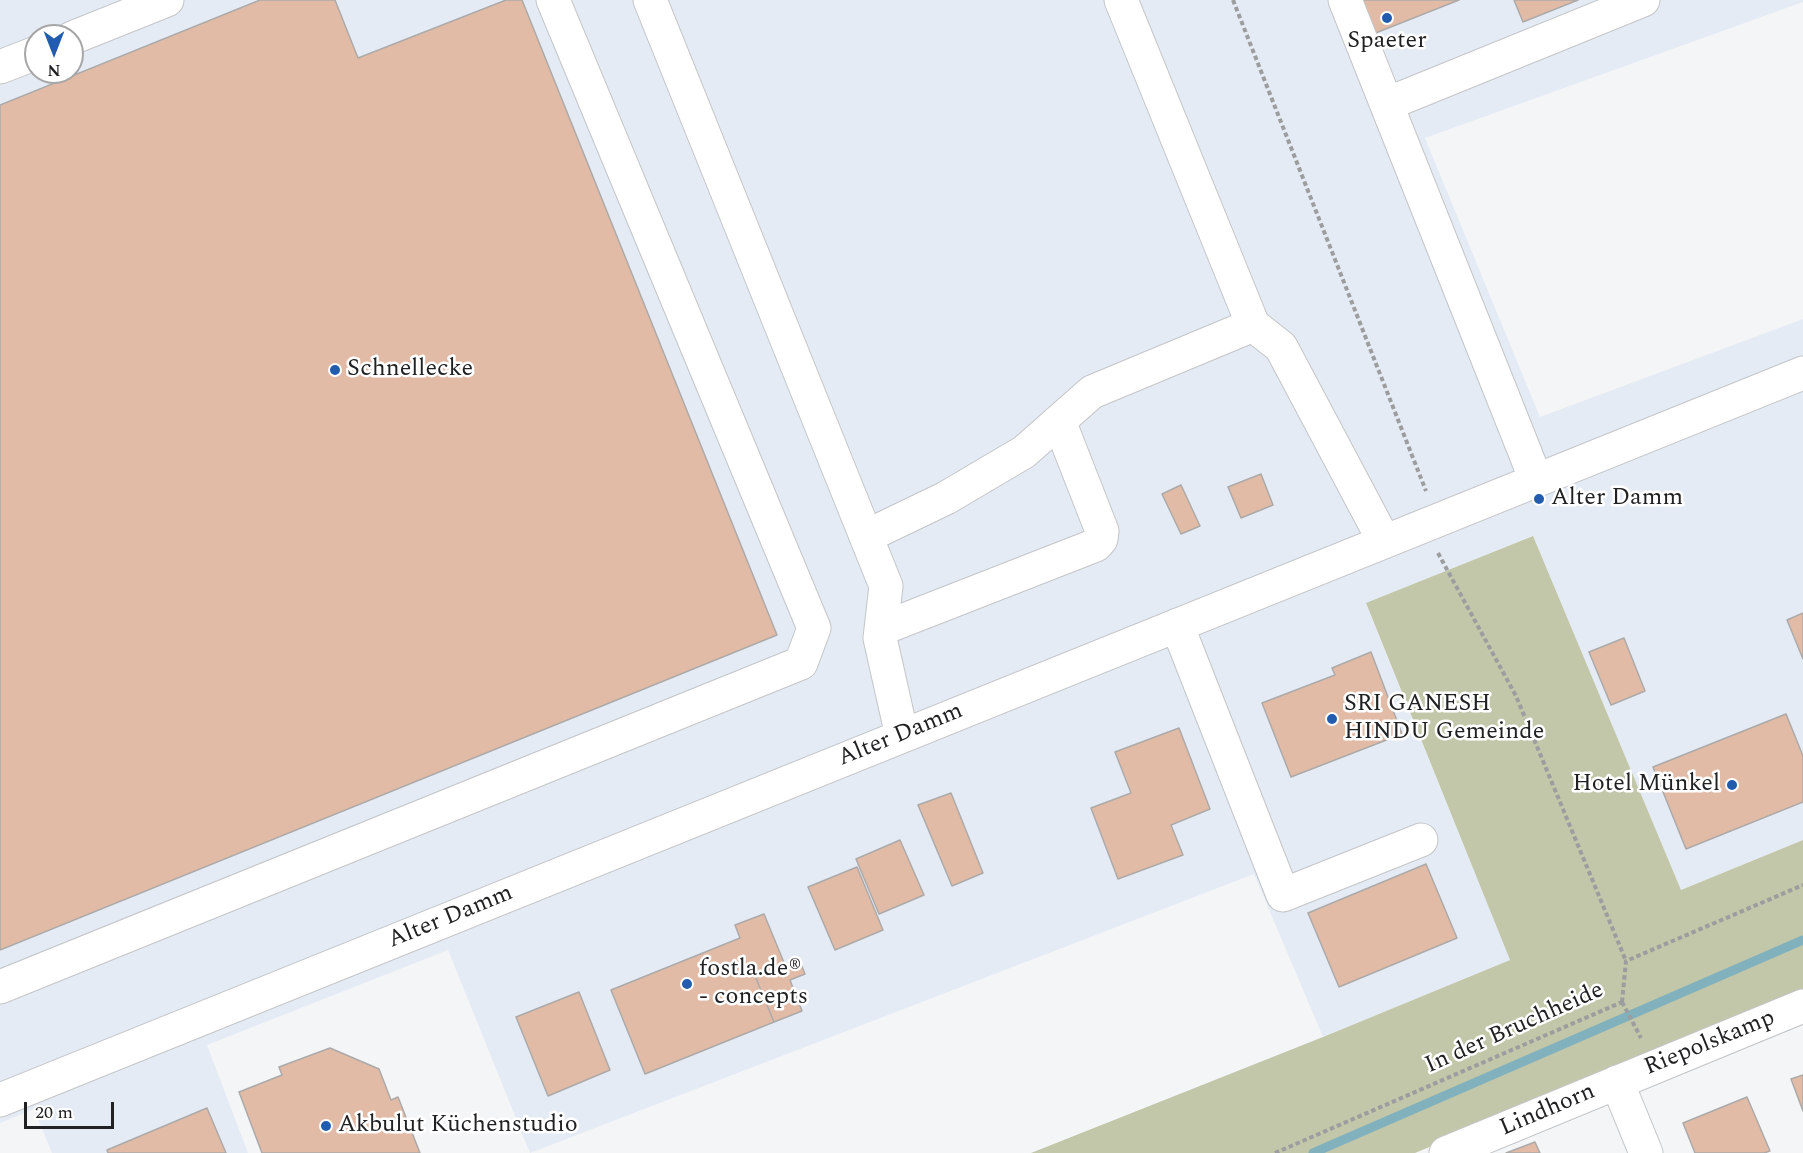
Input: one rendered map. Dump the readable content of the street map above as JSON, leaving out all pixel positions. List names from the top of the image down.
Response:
{
  "streets": {
    "street": ["Alter Damm", "Riepolskamp", "Lindhorn"],
    "path": ["In der Bruchheide"]
  },
  "crossings": [
    ["Riepolskamp", "Lindhorn"]
  ],
  "places": [
    "Spaeter",
    "Schnellecke",
    "Alter Damm",
    "SRI GANESH HINDU Gemeinde",
    "Hotel Münkel",
    "fostla.de® - concepts",
    "Akbulut Küchenstudio"
  ],
  "scale_bar": "20 m",
  "north": "bottom"
}
